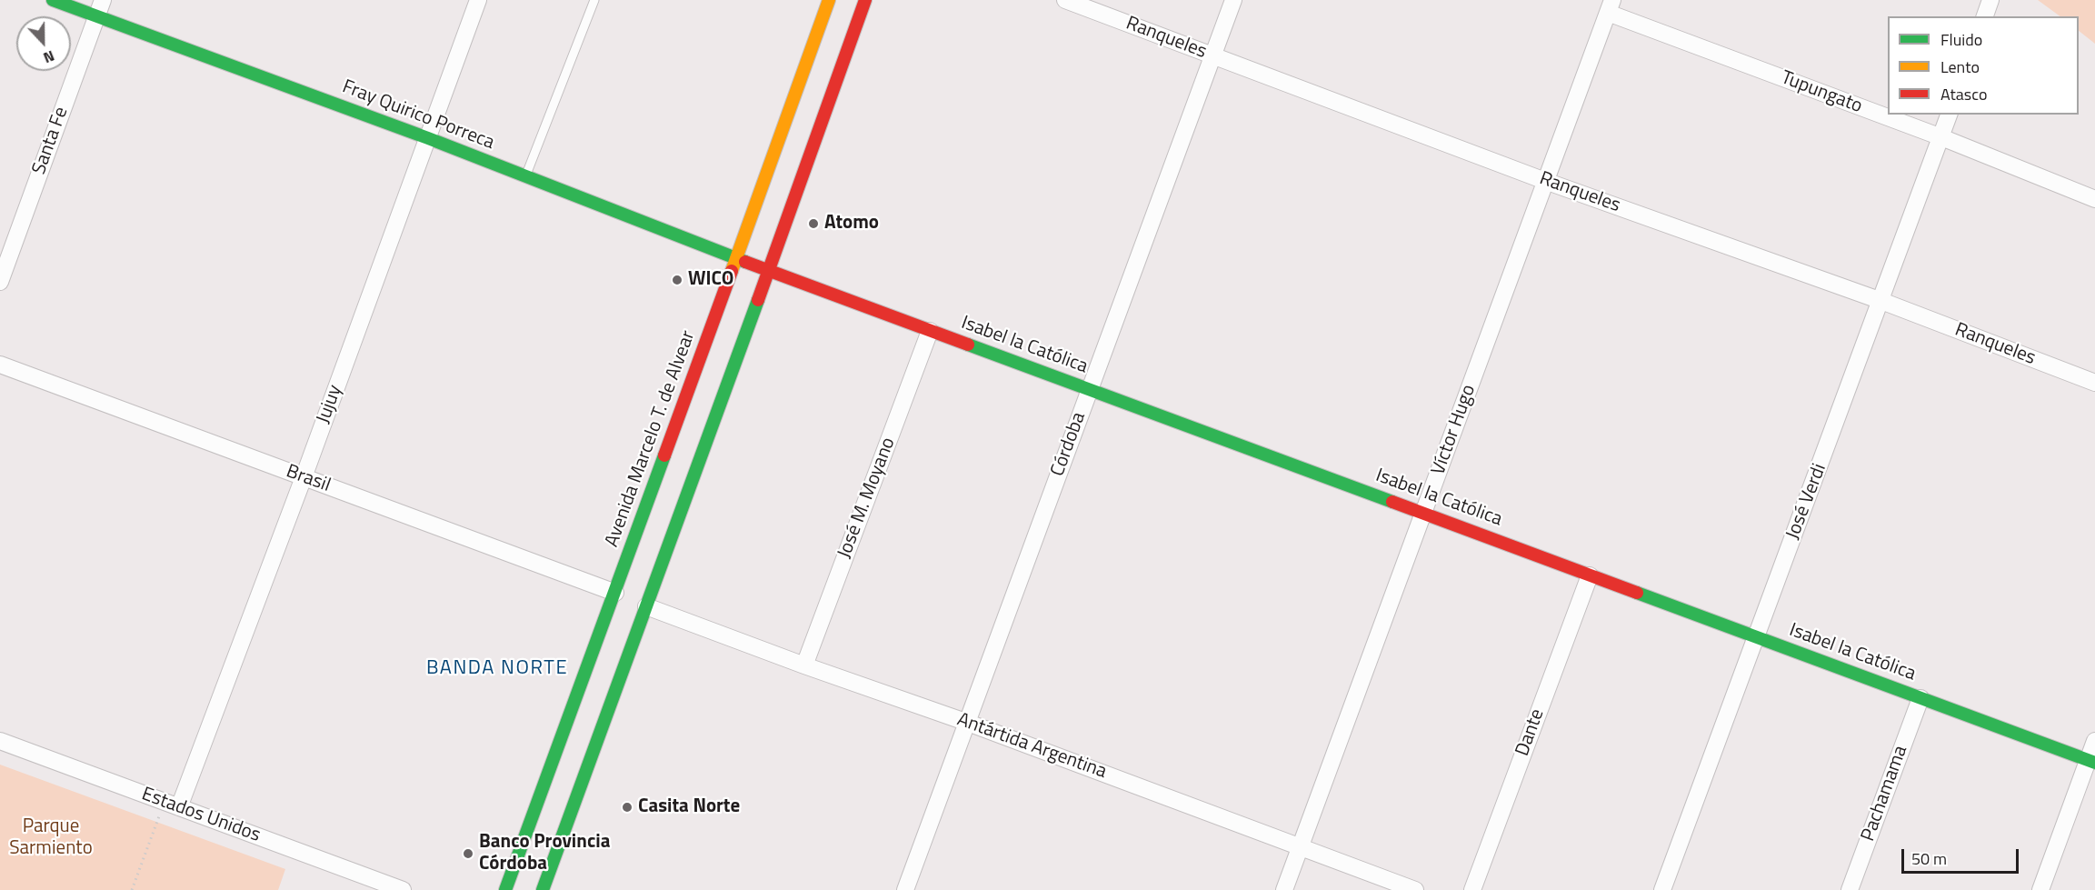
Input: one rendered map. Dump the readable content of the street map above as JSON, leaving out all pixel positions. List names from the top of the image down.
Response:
{
  "streets": {
    "main road": ["Fray Quirico Porreca", "Isabel la Católica", "Avenida Marcelo T. de Alvear"],
    "street": [
      "Ranqueles",
      "Tupungato",
      "Santa Fe",
      "Jujuy",
      "Víctor Hugo",
      "Córdoba",
      "Brasil",
      "José M. Moyano",
      "José Verdi",
      "Dante",
      "Antártida Argentina",
      "Pachamama",
      "Estados Unidos"
    ]
  },
  "crossings": [
    ["Ranqueles", "Víctor Hugo"],
    ["Ranqueles", "Córdoba"],
    ["Ranqueles", "José Verdi"],
    ["Tupungato", "Víctor Hugo"],
    ["Tupungato", "José Verdi"],
    ["Fray Quirico Porreca", "Santa Fe"],
    ["Fray Quirico Porreca", "Isabel la Católica"],
    ["Fray Quirico Porreca", "Jujuy"],
    ["Fray Quirico Porreca", "Avenida Marcelo T. de Alvear"],
    ["Isabel la Católica", "Víctor Hugo"],
    ["Isabel la Católica", "Córdoba"],
    ["Isabel la Católica", "José M. Moyano"],
    ["Isabel la Católica", "José Verdi"],
    ["Isabel la Católica", "Dante"],
    ["Isabel la Católica", "Pachamama"],
    ["Jujuy", "Brasil"],
    ["Jujuy", "Estados Unidos"],
    ["Víctor Hugo", "Antártida Argentina"],
    ["Avenida Marcelo T. de Alvear", "Brasil"],
    ["Córdoba", "Antártida Argentina"],
    ["José M. Moyano", "Antártida Argentina"]
  ],
  "districts": ["BANDA NORTE"],
  "parks": ["Parque Sarmiento"],
  "places": [
    "Atomo",
    "WICO",
    "Casita Norte",
    "Banco Provincia Córdoba"
  ],
  "legend": ["Fluido", "Lento", "Atasco"],
  "scale_bar": "50 m",
  "north": "bottom"
}
